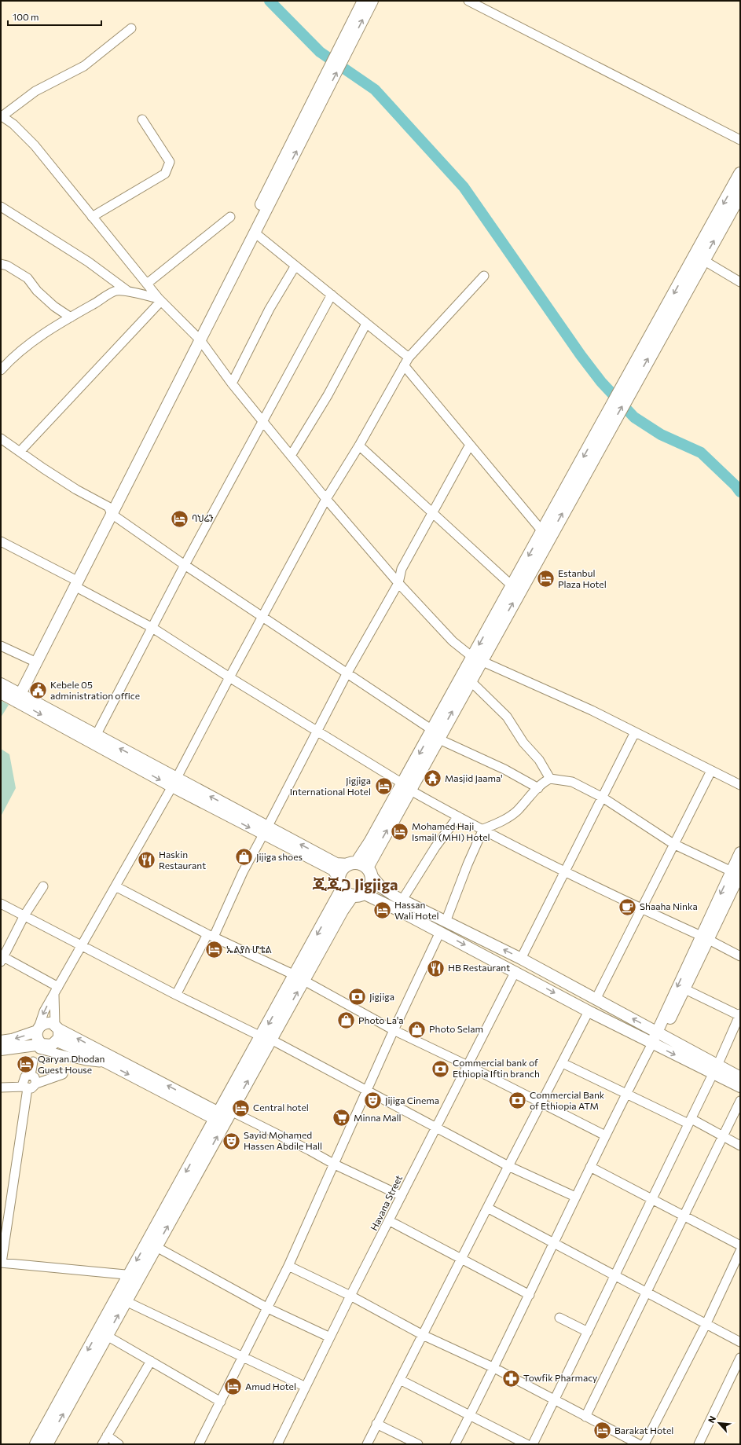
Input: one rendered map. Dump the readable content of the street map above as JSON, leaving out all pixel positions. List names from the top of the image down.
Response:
{
  "streets": {
    "street": ["Havana Street"]
  },
  "districts": ["ጂጂጋ Jigjiga"],
  "places": {
    "hotel": [
      "ባህሬን",
      "Estanbul Plaza Hotel",
      "Jigjiga International Hotel",
      "Mohamed Haji Ismail (MHI) Hotel",
      "Hassan Wali Hotel",
      "ኤልያስ ሆቴል",
      "Qaryan Dhodan Guest House",
      "Central hotel",
      "Amud Hotel",
      "Barakat Hotel"
    ],
    "public building": ["Kebele 05 administration office"],
    "temple": ["Masjid Jaama'"],
    "shop": ["Jijiga shoes", "Photo La'a", "Photo Selam"],
    "restaurant": ["Haskin Restaurant", "HB Restaurant"],
    "cafe": ["Shaaha Ninka"],
    "bank": ["Jigjiga", "Commercial bank of Ethiopia Iftin branch", "Commercial Bank of Ethiopia ATM"],
    "theatre": ["Jijiga Cinema", "Sayid Mohamed Hassen Abdile Hall"],
    "supermarket": ["Minna Mall"],
    "pharmacy": ["Towfik Pharmacy"]
  },
  "scale_bar": "100 m",
  "north": "top left"
}
